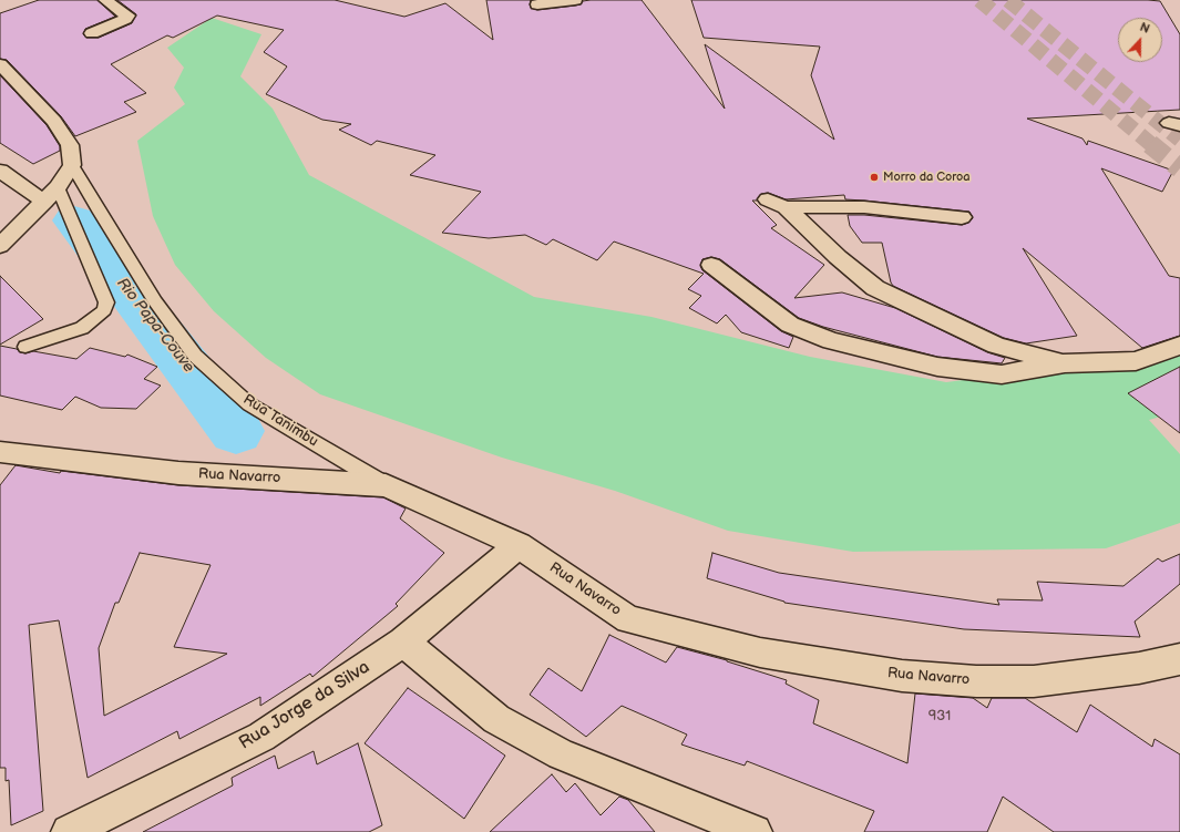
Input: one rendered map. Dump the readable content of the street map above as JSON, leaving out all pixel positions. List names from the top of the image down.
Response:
{
  "streets": {
    "street": ["Rua Navarro", "Rua Jorge da Silva"],
    "lane": ["Rua Tanimbu"]
  },
  "crossings": [
    ["Rua Tanimbu", "Rua Navarro"],
    ["Rua Navarro", "Rua Jorge da Silva"]
  ],
  "water": ["Rio Papa-Couve"],
  "places": ["Morro da Coroa"],
  "house_numbers": ["931"],
  "north": "top"
}
